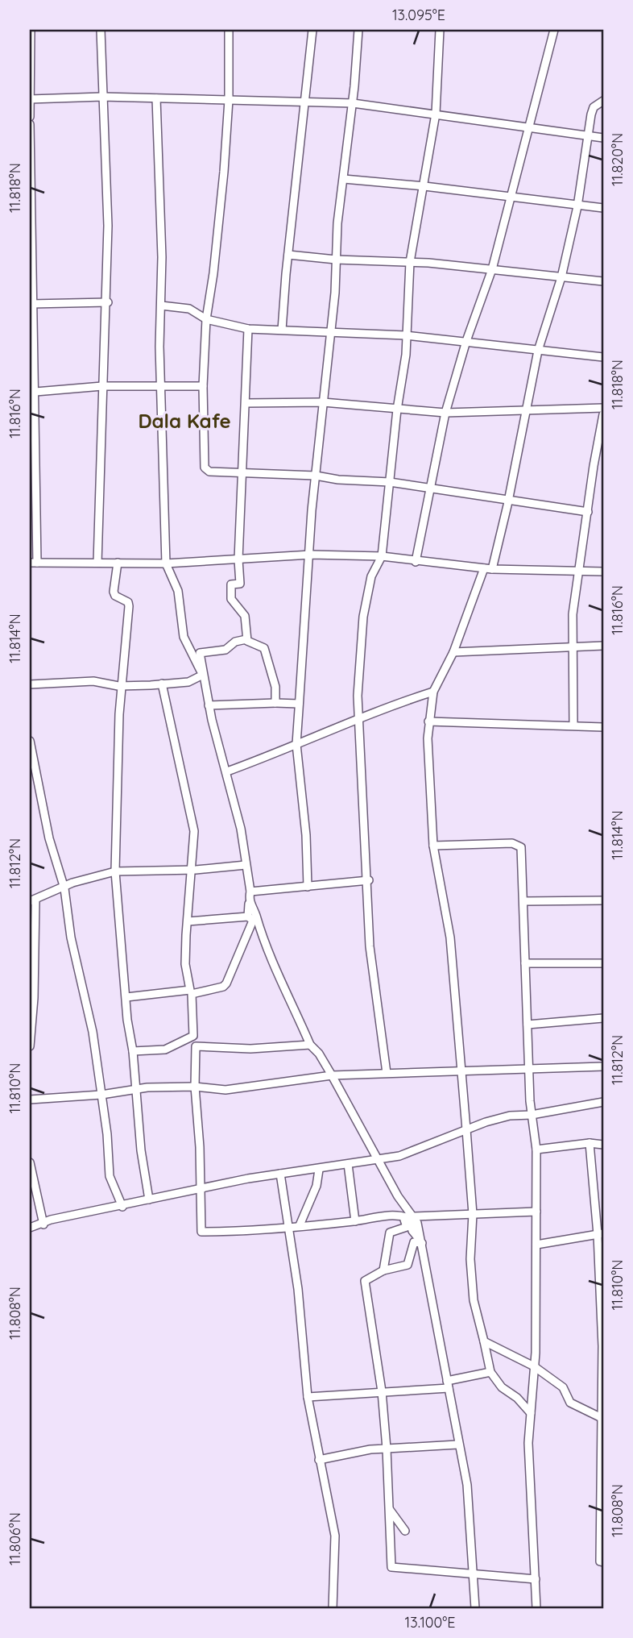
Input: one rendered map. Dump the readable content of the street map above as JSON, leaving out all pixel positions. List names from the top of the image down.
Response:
{
  "districts": ["Dala Kafe"],
  "coordinates": [
    "13.095°E",
    "11.820°N",
    "11.818°N",
    "11.816°N",
    "11.814°N",
    "11.812°N",
    "11.810°N",
    "11.808°N",
    "11.806°N",
    "13.100°E"
  ]
}
